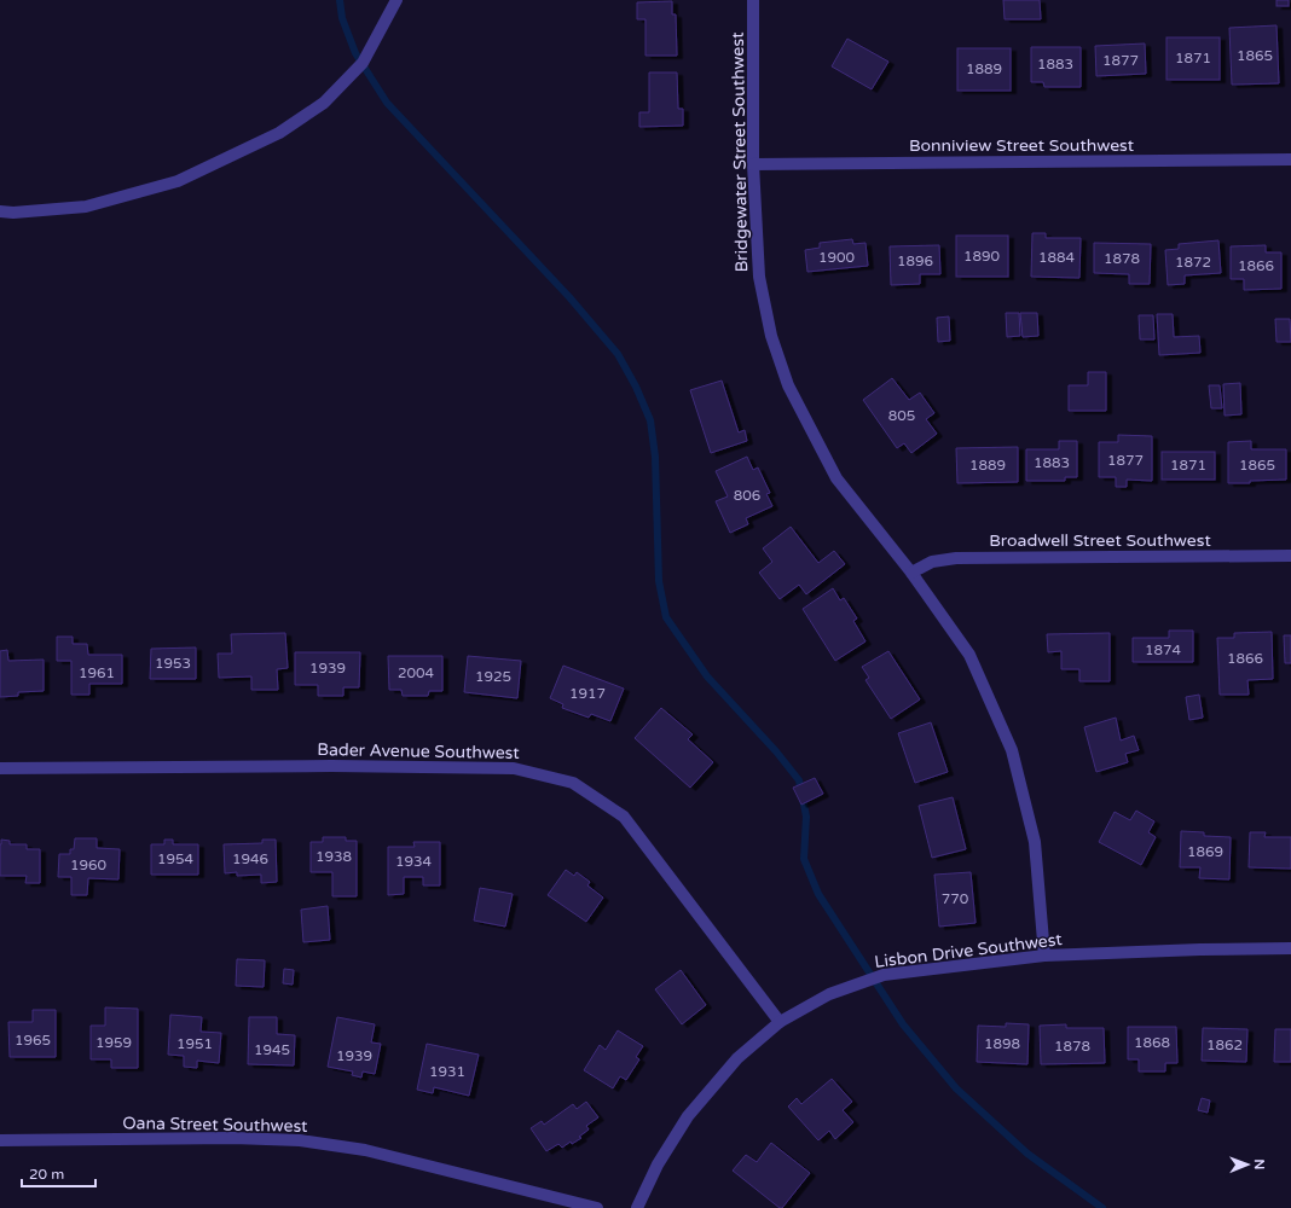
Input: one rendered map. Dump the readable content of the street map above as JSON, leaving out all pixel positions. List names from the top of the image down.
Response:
{
  "streets": {
    "street": [
      "Bonniview Street Southwest",
      "Bridgewater Street Southwest",
      "Broadwell Street Southwest",
      "Bader Avenue Southwest",
      "Lisbon Drive Southwest",
      "Oana Street Southwest"
    ]
  },
  "crossings": [
    ["Bonniview Street Southwest", "Bridgewater Street Southwest"],
    ["Bridgewater Street Southwest", "Broadwell Street Southwest"],
    ["Bridgewater Street Southwest", "Lisbon Drive Southwest"],
    ["Bader Avenue Southwest", "Lisbon Drive Southwest"]
  ],
  "house_numbers": [
    "1865",
    "1871",
    "1877",
    "1883",
    "1889",
    "1890",
    "1900",
    "1884",
    "1878",
    "1896",
    "1872",
    "1866",
    "805",
    "1877",
    "1883",
    "1889",
    "1871",
    "1865",
    "806",
    "1874",
    "1866",
    "1953",
    "1939",
    "1961",
    "2004",
    "1925",
    "1917",
    "1869",
    "1938",
    "1954",
    "1946",
    "1934",
    "1960",
    "770",
    "1965",
    "1959",
    "1868",
    "1951",
    "1898",
    "1862",
    "1878",
    "1945",
    "1939",
    "1931"
  ],
  "scale_bar": "20 m",
  "north": "right"
}
